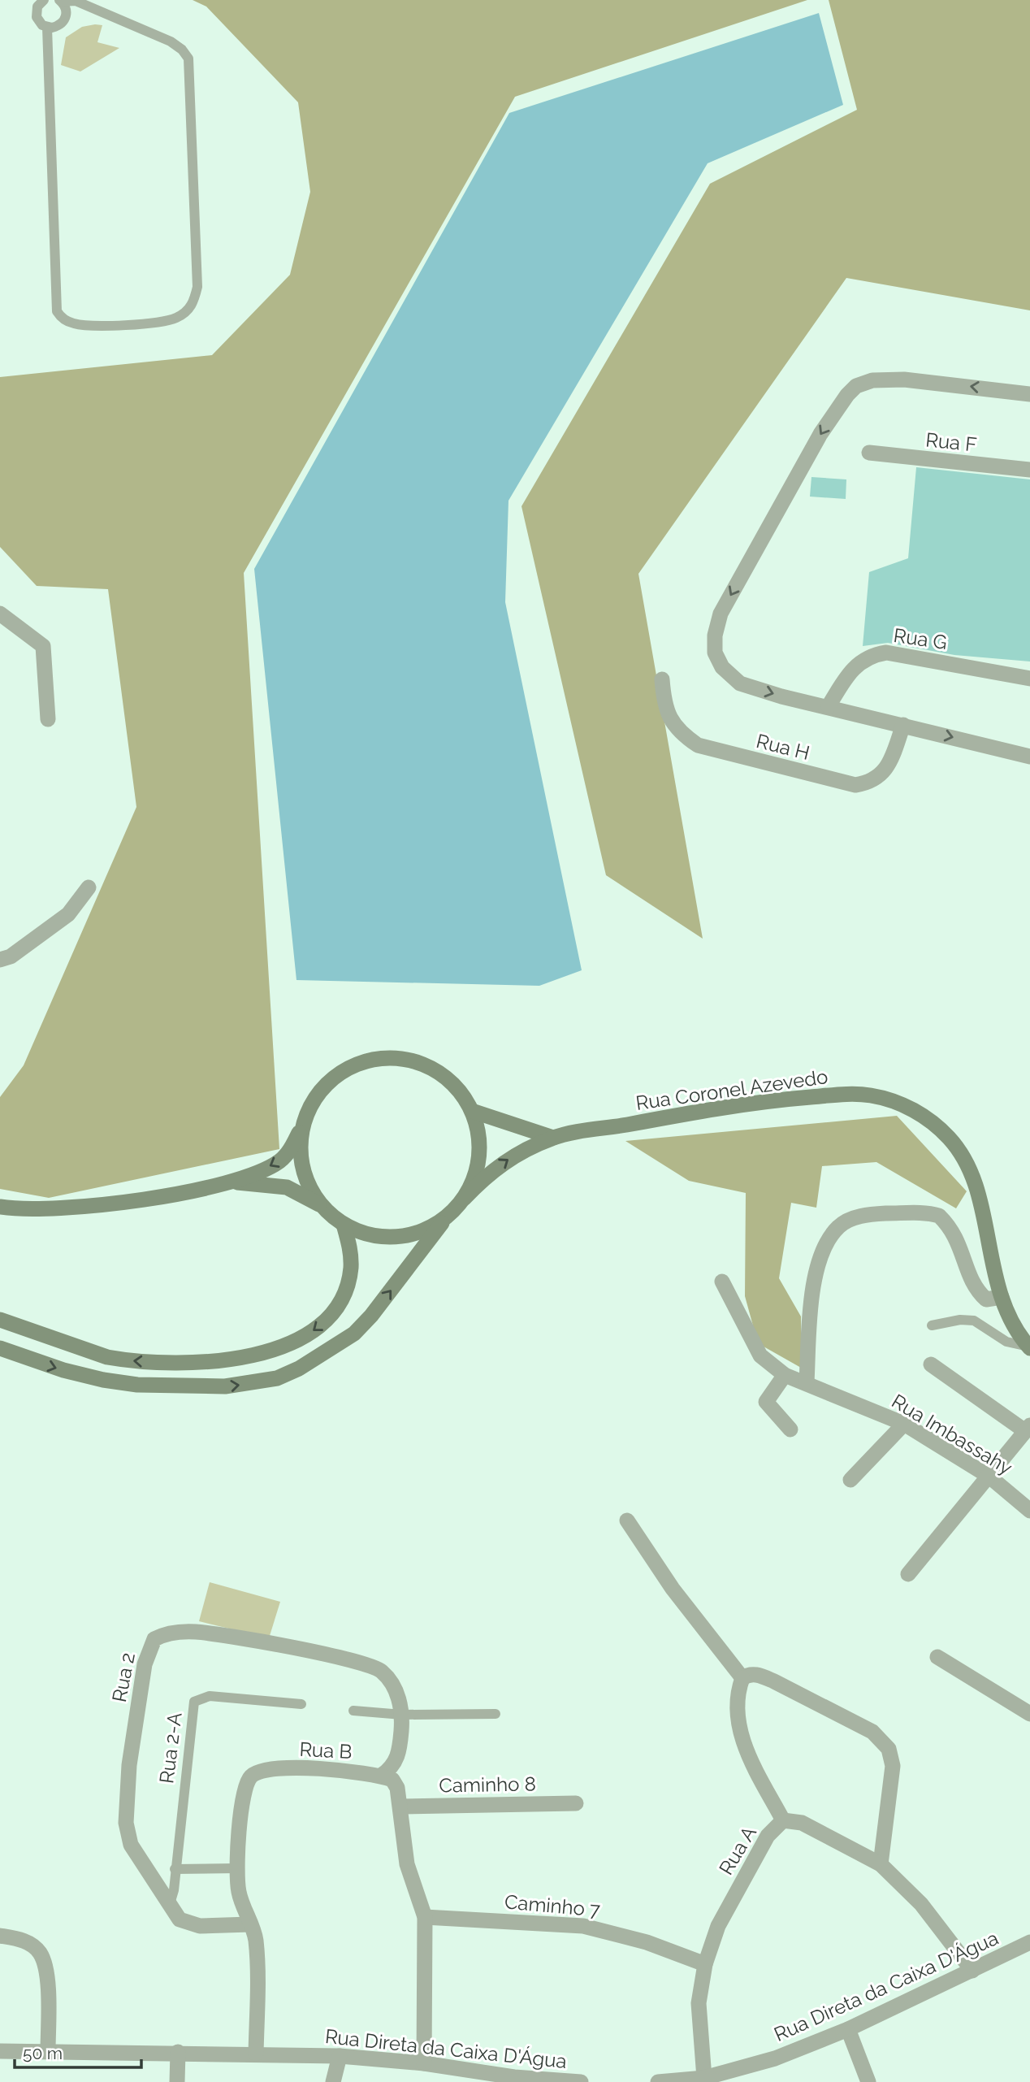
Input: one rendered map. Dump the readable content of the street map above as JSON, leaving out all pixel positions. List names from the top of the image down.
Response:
{
  "streets": {
    "main road": ["Rua Coronel Azevedo"],
    "street": [
      "Rua F",
      "Rua G",
      "Rua H",
      "Rua Imbassahy",
      "Rua 2",
      "Rua B",
      "Caminho 8",
      "Rua A",
      "Caminho 7",
      "Rua Direta da Caixa D'Água"
    ],
    "lane": ["Rua 2-A"]
  },
  "crossings": [
    ["Rua 2", "Rua 2-A"],
    ["Rua 2", "Rua B"],
    ["Rua B", "Rua Direta da Caixa D'Água"],
    ["Rua A", "Caminho 7"],
    ["Rua A", "Rua Direta da Caixa D'Água"]
  ],
  "scale_bar": "50 m"
}
